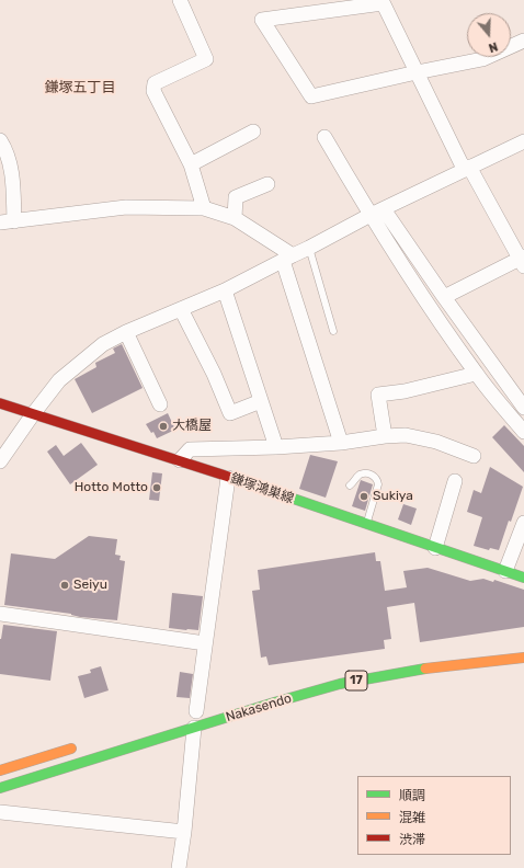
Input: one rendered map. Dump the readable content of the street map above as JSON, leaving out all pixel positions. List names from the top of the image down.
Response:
{
  "streets": {
    "main road": ["鎌塚鴻巣線", "17", "Nakasendo"]
  },
  "districts": ["鎌塚五丁目"],
  "places": [
    "大橋屋",
    "Hotto Motto",
    "Sukiya",
    "Seiyu"
  ],
  "legend": ["順調", "混雑", "渋滞"],
  "north": "bottom"
}
